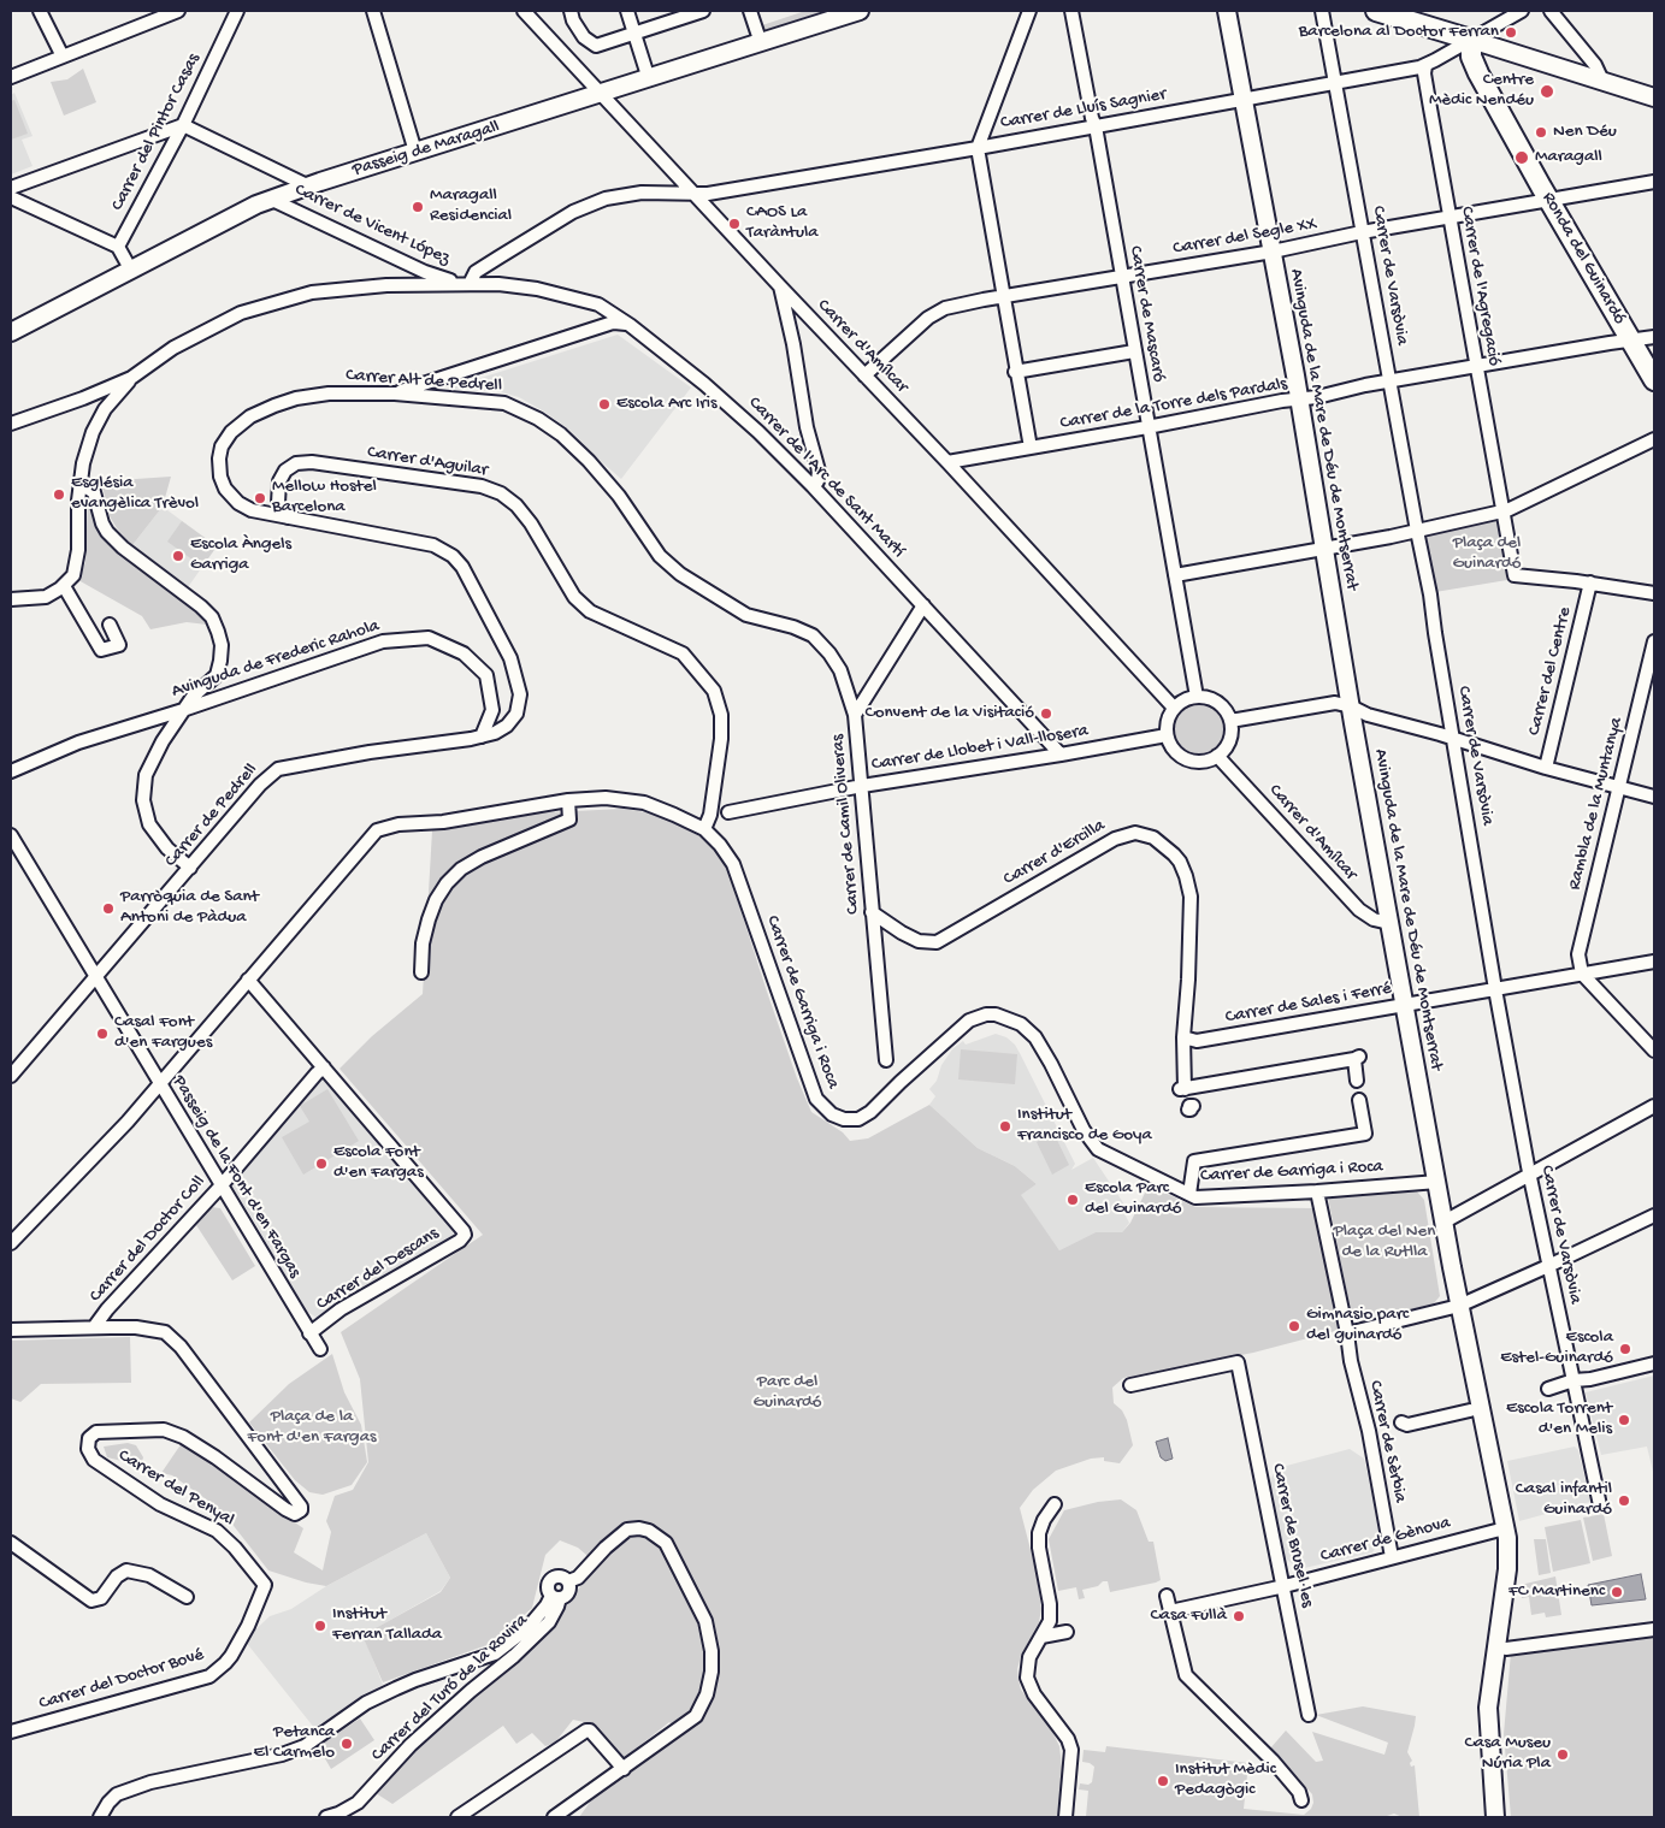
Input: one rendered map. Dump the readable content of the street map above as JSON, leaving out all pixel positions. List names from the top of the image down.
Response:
{
  "streets": {
    "main road": ["Ronda del Guinardó"],
    "street": [
      "Carrer de Lluís Sagnier",
      "Carrer del Pintor Casas",
      "Passeig de Maragall",
      "Carrer de Vicent López",
      "Carrer del Segle XX",
      "Carrer de Varsòvia",
      "Carrer de l'Agregació",
      "Carrer de Mascaró",
      "Carrer d'Amílcar",
      "Carrer Alt de Pedrell",
      "Carrer de la Torre dels Pardals",
      "Avinguda de la Mare de Déu de Montserrat",
      "Carrer d'Aguilar",
      "Carrer de l'Arc de Sant Martí",
      "Avinguda de Frederic Rahola",
      "Carrer del Centre",
      "Carrer de Llobet i Vall-llosera",
      "Rambla de la Muntanya",
      "Carrer de Pedrell",
      "Carrer de Camil Oliveras",
      "Carrer d'Ercilla",
      "Carrer de Garriga i Roca",
      "Carrer de Sales i Ferré",
      "Passeig de la Font d'en Fargas",
      "Carrer del Doctor Coll",
      "Carrer del Descans",
      "Carrer de Sèrbia",
      "Carrer del Penyal",
      "Carrer de Brusel·les",
      "Carrer de Gènova",
      "Carrer del Doctor Bové",
      "Carrer del Turó de la Rovira"
    ]
  },
  "crossings": [
    ["Carrer de Lluís Sagnier", "Carrer de Vicent López"],
    ["Carrer de Lluís Sagnier", "Ronda del Guinardó"],
    ["Carrer de Lluís Sagnier", "Carrer de Varsòvia"],
    ["Carrer de Lluís Sagnier", "Carrer de l'Agregació"],
    ["Carrer de Lluís Sagnier", "Carrer de Mascaró"],
    ["Carrer de Lluís Sagnier", "Carrer d'Amílcar"],
    ["Carrer de Lluís Sagnier", "Avinguda de la Mare de Déu de Montserrat"],
    ["Carrer de Lluís Sagnier", "Carrer de l'Arc de Sant Martí"],
    ["Passeig de Maragall", "Carrer de Vicent López"],
    ["Passeig de Maragall", "Carrer d'Amílcar"],
    ["Carrer de Vicent López", "Carrer de l'Arc de Sant Martí"],
    ["Carrer del Segle XX", "Ronda del Guinardó"],
    ["Carrer del Segle XX", "Carrer de Varsòvia"],
    ["Carrer del Segle XX", "Carrer de l'Agregació"],
    ["Carrer del Segle XX", "Carrer de Mascaró"],
    ["Carrer del Segle XX", "Carrer d'Amílcar"],
    ["Carrer del Segle XX", "Avinguda de la Mare de Déu de Montserrat"],
    ["Ronda del Guinardó", "Carrer de la Torre dels Pardals"],
    ["Carrer de Varsòvia", "Carrer de la Torre dels Pardals"],
    ["Carrer de Varsòvia", "Carrer de Sales i Ferré"],
    ["Carrer de l'Agregació", "Carrer de la Torre dels Pardals"],
    ["Carrer de Mascaró", "Carrer d'Amílcar"],
    ["Carrer de Mascaró", "Carrer de la Torre dels Pardals"],
    ["Carrer de Mascaró", "Carrer de Llobet i Vall-llosera"],
    ["Carrer d'Amílcar", "Carrer de la Torre dels Pardals"],
    ["Carrer d'Amílcar", "Avinguda de la Mare de Déu de Montserrat"],
    ["Carrer d'Amílcar", "Carrer de Llobet i Vall-llosera"],
    ["Carrer Alt de Pedrell", "Carrer d'Aguilar"],
    ["Carrer Alt de Pedrell", "Carrer de Pedrell"],
    ["Carrer Alt de Pedrell", "Carrer de Camil Oliveras"],
    ["Carrer de la Torre dels Pardals", "Avinguda de la Mare de Déu de Montserrat"],
    ["Avinguda de la Mare de Déu de Montserrat", "Carrer de Garriga i Roca"],
    ["Avinguda de la Mare de Déu de Montserrat", "Carrer de Sales i Ferré"],
    ["Avinguda de la Mare de Déu de Montserrat", "Carrer de Gènova"],
    ["Carrer d'Aguilar", "Carrer de Garriga i Roca"],
    ["Carrer de l'Arc de Sant Martí", "Carrer de Llobet i Vall-llosera"],
    ["Carrer de l'Arc de Sant Martí", "Carrer de Camil Oliveras"],
    ["Avinguda de Frederic Rahola", "Carrer de Pedrell"],
    ["Carrer de Llobet i Vall-llosera", "Carrer de Camil Oliveras"],
    ["Rambla de la Muntanya", "Carrer de Sales i Ferré"],
    ["Carrer de Pedrell", "Passeig de la Font d'en Fargas"],
    ["Carrer de Camil Oliveras", "Carrer d'Ercilla"],
    ["Carrer d'Ercilla", "Carrer de Sales i Ferré"],
    ["Carrer de Garriga i Roca", "Carrer de Sèrbia"],
    ["Passeig de la Font d'en Fargas", "Carrer del Doctor Coll"],
    ["Passeig de la Font d'en Fargas", "Carrer del Descans"],
    ["Carrer del Doctor Coll", "Carrer del Descans"],
    ["Carrer del Doctor Coll", "Carrer del Penyal"],
    ["Carrer de Sèrbia", "Carrer de Gènova"],
    ["Carrer del Penyal", "Carrer del Doctor Bové"],
    ["Carrer de Brusel·les", "Carrer de Gènova"]
  ],
  "parks": [
    "Plaça del Guinardó",
    "Plaça del Nen de la Rutlla",
    "Parc del Guinardó",
    "Plaça de la Font d'en Fargas"
  ],
  "places": [
    "Barcelona al Doctor Ferran",
    "Centre Mèdic Nendéu",
    "Nen Déu",
    "Maragall",
    "Maragall Residencial",
    "CAOS La Taràntula",
    "Escola Arc Iris",
    "Església evangèlica Trèvol",
    "Mellow Hostel Barcelona",
    "Escola Àngels Garriga",
    "Convent de la Visitació",
    "Parròquia de Sant Antoni de Pàdua",
    "Casal Font d'en Fargues",
    "Institut Francisco de Goya",
    "Escola Font d'en Fargas",
    "Escola Parc del Guinardó",
    "Gimnasio parc del guinardó",
    "Escola Estel-Guinardó",
    "Escola Torrent d'en Melis",
    "Casal infantil Guinardó",
    "FC Martinenc",
    "Casa Fullà",
    "Institut Ferran Tallada",
    "Petanca El Carmelo",
    "Casa Museu Núria Pla",
    "Institut Mèdic Pedagògic"
  ]
}
